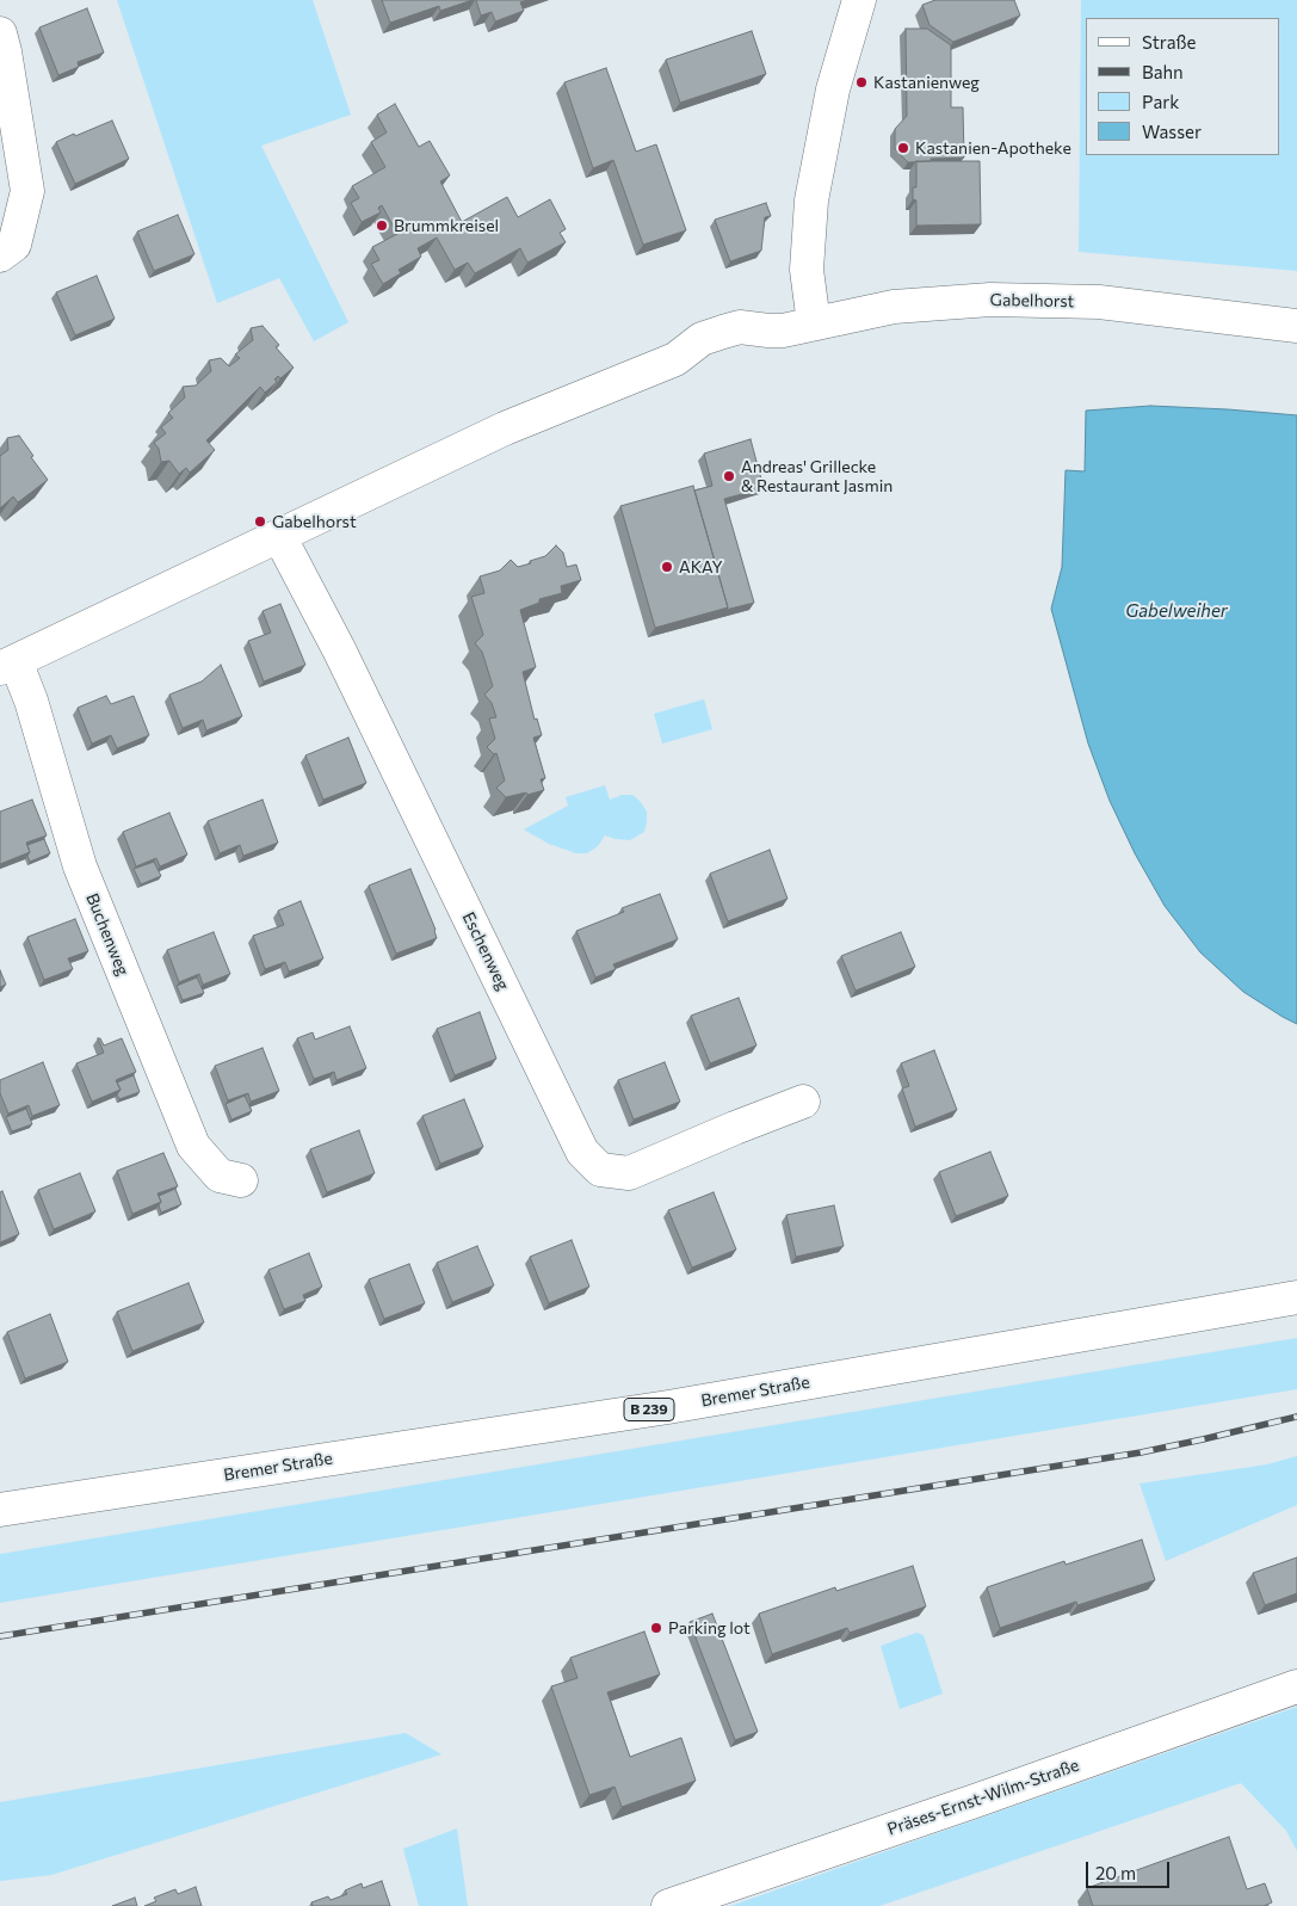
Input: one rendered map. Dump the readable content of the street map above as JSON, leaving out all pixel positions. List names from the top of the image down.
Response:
{
  "streets": {
    "street": [
      "Gabelhorst",
      "Buchenweg",
      "Eschenweg",
      "Bremer Straße",
      "B 239",
      "Präses-Ernst-Wilm-Straße"
    ]
  },
  "crossings": [
    ["Gabelhorst", "Buchenweg"],
    ["Gabelhorst", "Eschenweg"]
  ],
  "water": ["Gabelweiher"],
  "places": [
    "Kastanienweg",
    "Kastanien-Apotheke",
    "Brummkreisel",
    "Andreas' Grillecke & Restaurant Jasmin",
    "Gabelhorst",
    "AKAY",
    "Parking lot"
  ],
  "legend": [
    "Straße",
    "Bahn",
    "Park",
    "Wasser"
  ],
  "scale_bar": "20 m"
}
